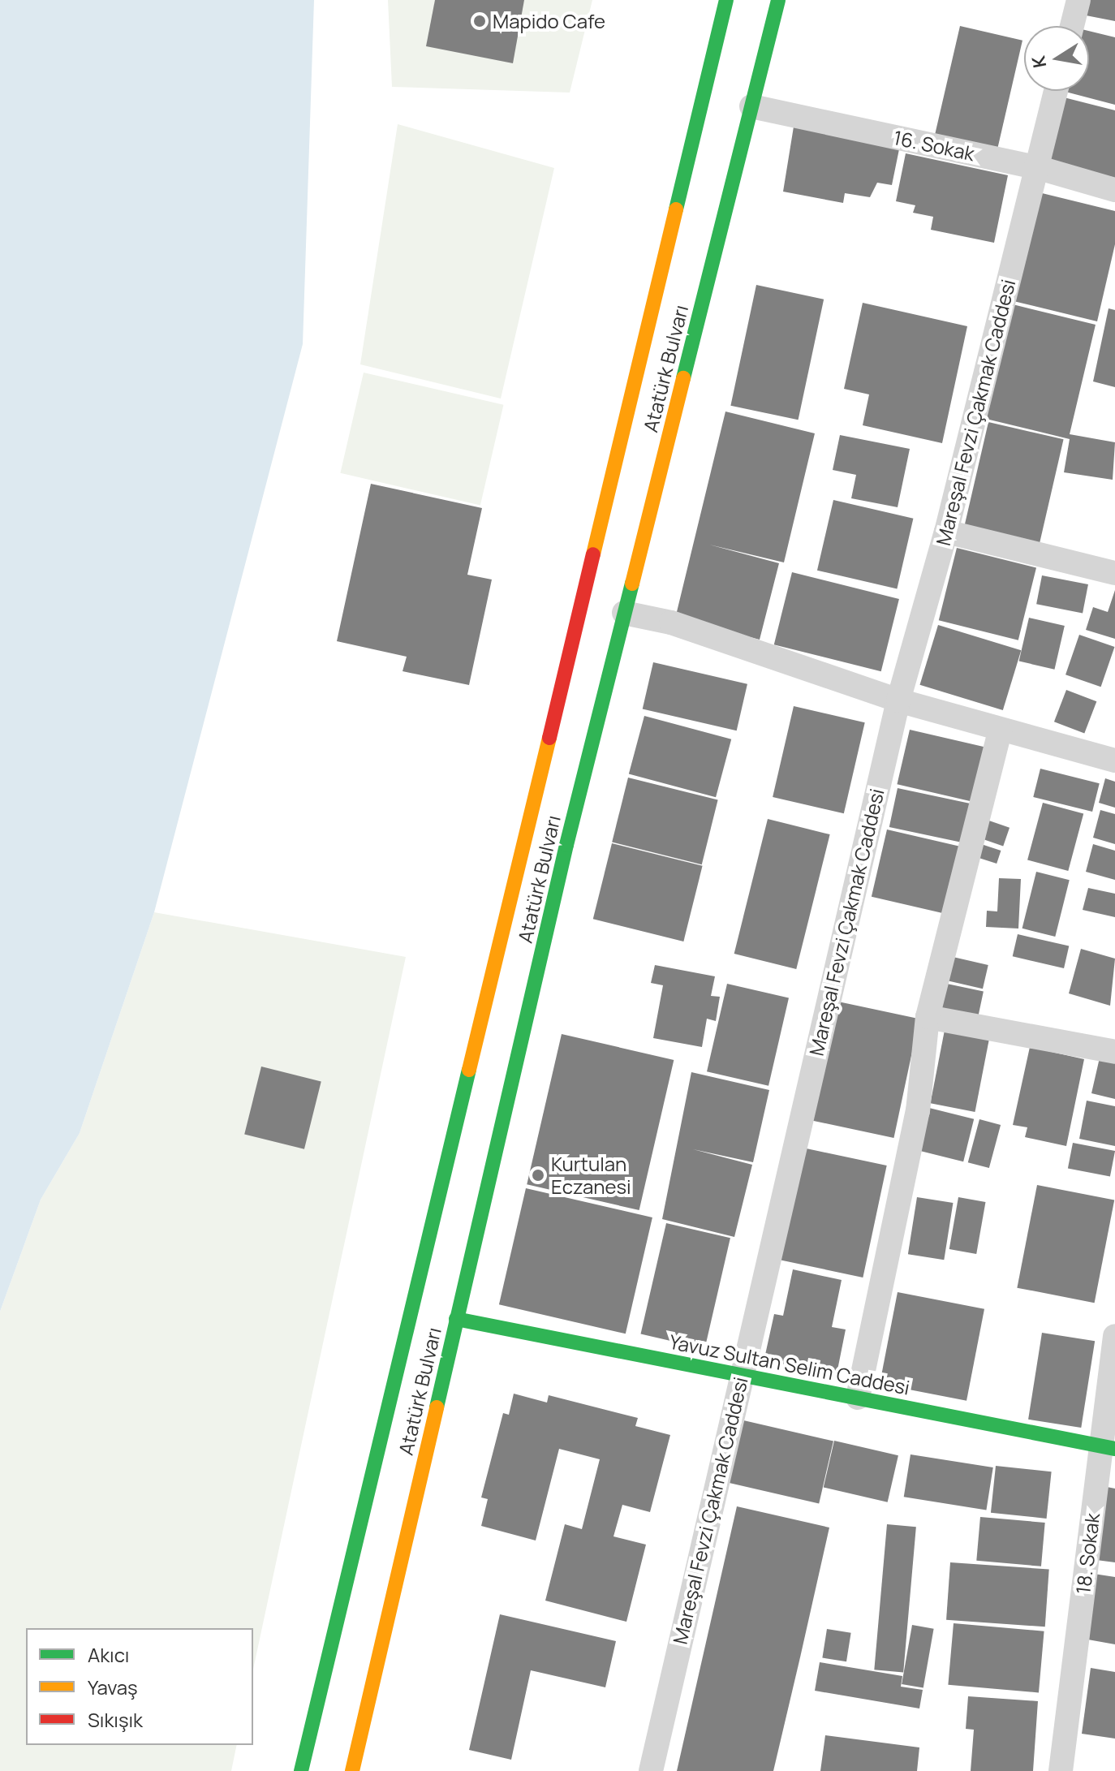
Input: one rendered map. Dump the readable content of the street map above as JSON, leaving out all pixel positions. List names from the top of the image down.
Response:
{
  "streets": {
    "street": [
      "16. Sokak",
      "Atatürk Bulvarı",
      "Mareşal Fevzi Çakmak Caddesi",
      "Yavuz Sultan Selim Caddesi",
      "18. Sokak"
    ]
  },
  "crossings": [
    ["16. Sokak", "Atatürk Bulvarı"],
    ["16. Sokak", "Mareşal Fevzi Çakmak Caddesi"],
    ["Atatürk Bulvarı", "Yavuz Sultan Selim Caddesi"],
    ["Mareşal Fevzi Çakmak Caddesi", "Yavuz Sultan Selim Caddesi"],
    ["Yavuz Sultan Selim Caddesi", "18. Sokak"]
  ],
  "places": ["Mapido Cafe", "Kurtulan Eczanesi"],
  "legend": ["Akıcı", "Yavaş", "Sıkışık"],
  "north": "left"
}
